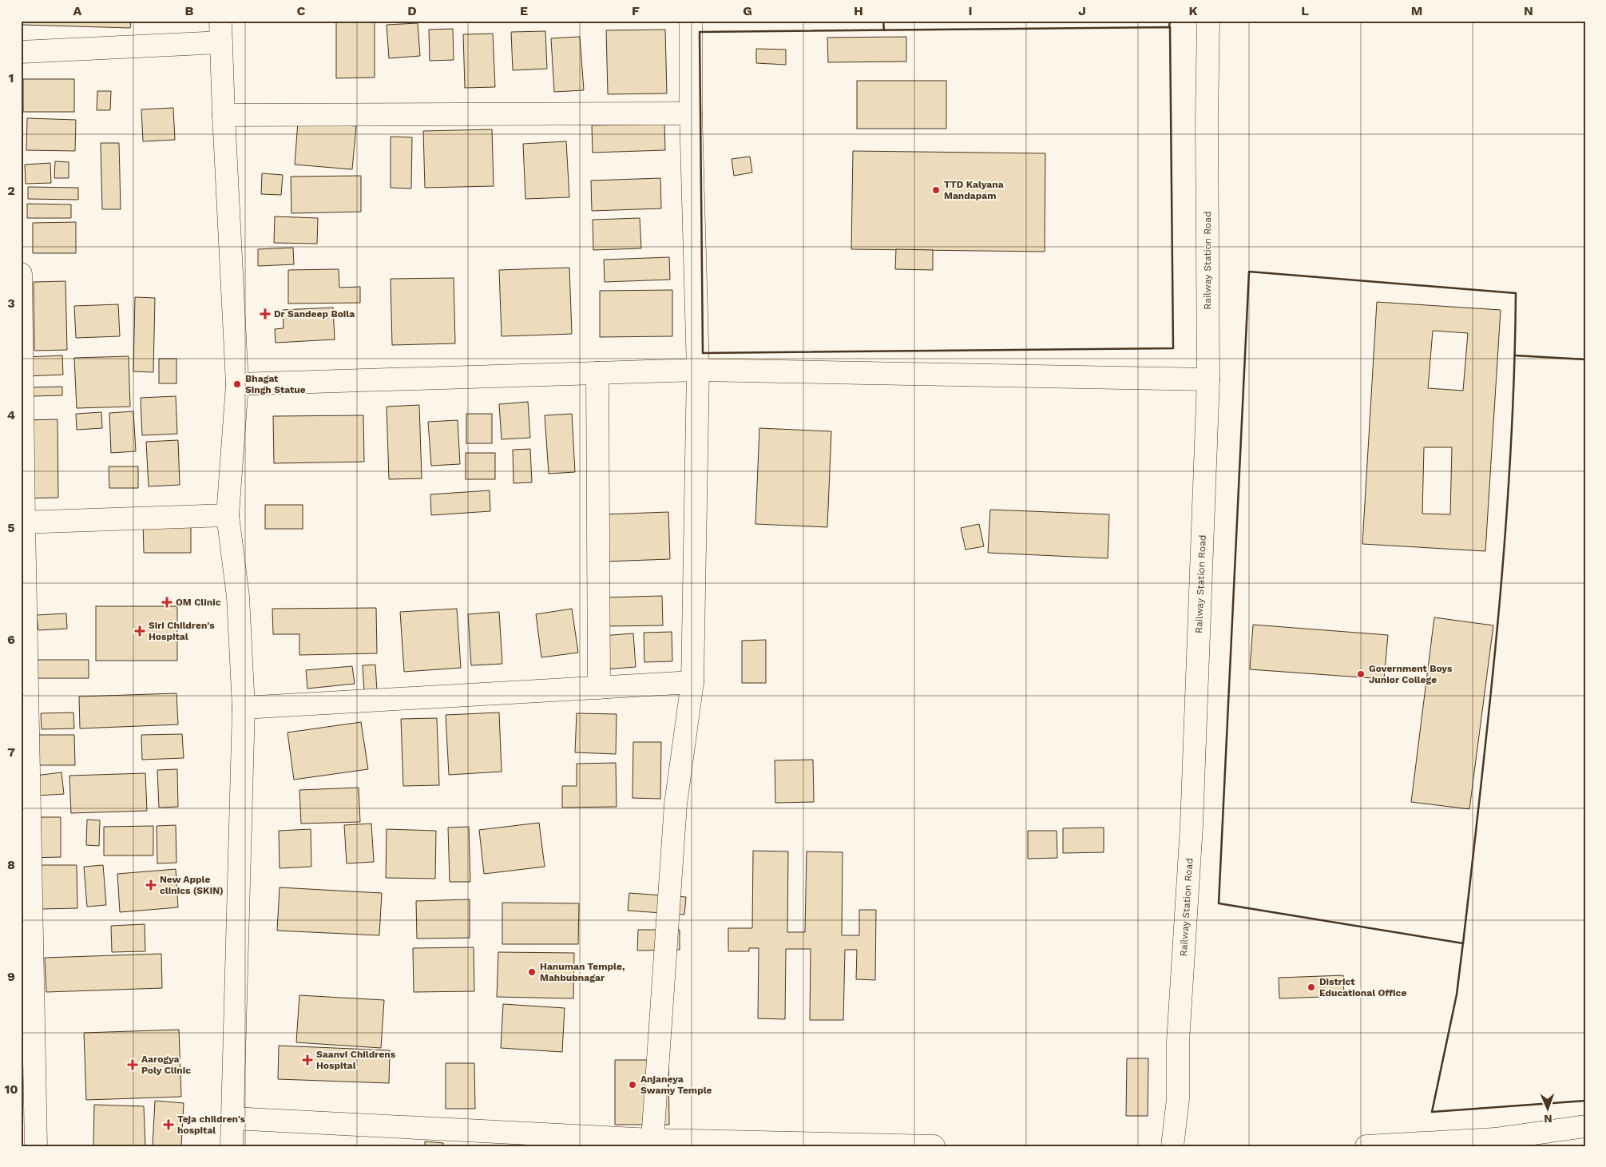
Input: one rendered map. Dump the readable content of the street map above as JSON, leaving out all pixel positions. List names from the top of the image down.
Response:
{
  "streets": {
    "street": ["Railway Station Road"]
  },
  "places": {
    "other": [
      "TTD Kalyana Mandapam",
      "Bhagat Singh Statue",
      "Government Boys Junior College",
      "Hanuman Temple, Mahbubnagar",
      "District Educational Office",
      "Anjaneya Swamy Temple"
    ],
    "health": [
      "Dr Sandeep Boila",
      "OM Clinic",
      "Siri Children's Hospital",
      "New Apple clinics (SKIN)",
      "Saanvi Childrens Hospital",
      "Aarogya Poly Clinic",
      "Teja children's hospital"
    ]
  },
  "north": "bottom",
  "grid": {
    "columns": [
      "A",
      "B",
      "C",
      "D",
      "E",
      "F",
      "G",
      "H",
      "I",
      "J",
      "K",
      "L",
      "M",
      "N"
    ],
    "rows": [
      "1",
      "2",
      "3",
      "4",
      "5",
      "6",
      "7",
      "8",
      "9",
      "10"
    ]
  }
}
